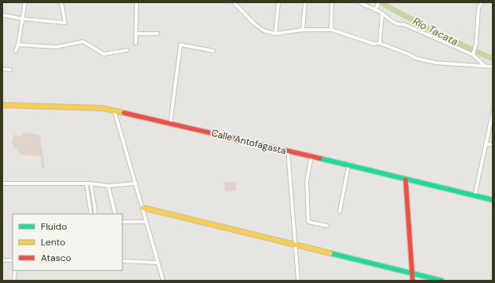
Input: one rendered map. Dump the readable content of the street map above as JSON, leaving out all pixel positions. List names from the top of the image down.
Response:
{
  "streets": {
    "main road": ["Calle Antofagasta"]
  },
  "water": ["Río Tacata"],
  "legend": ["Fluido", "Lento", "Atasco"]
}
